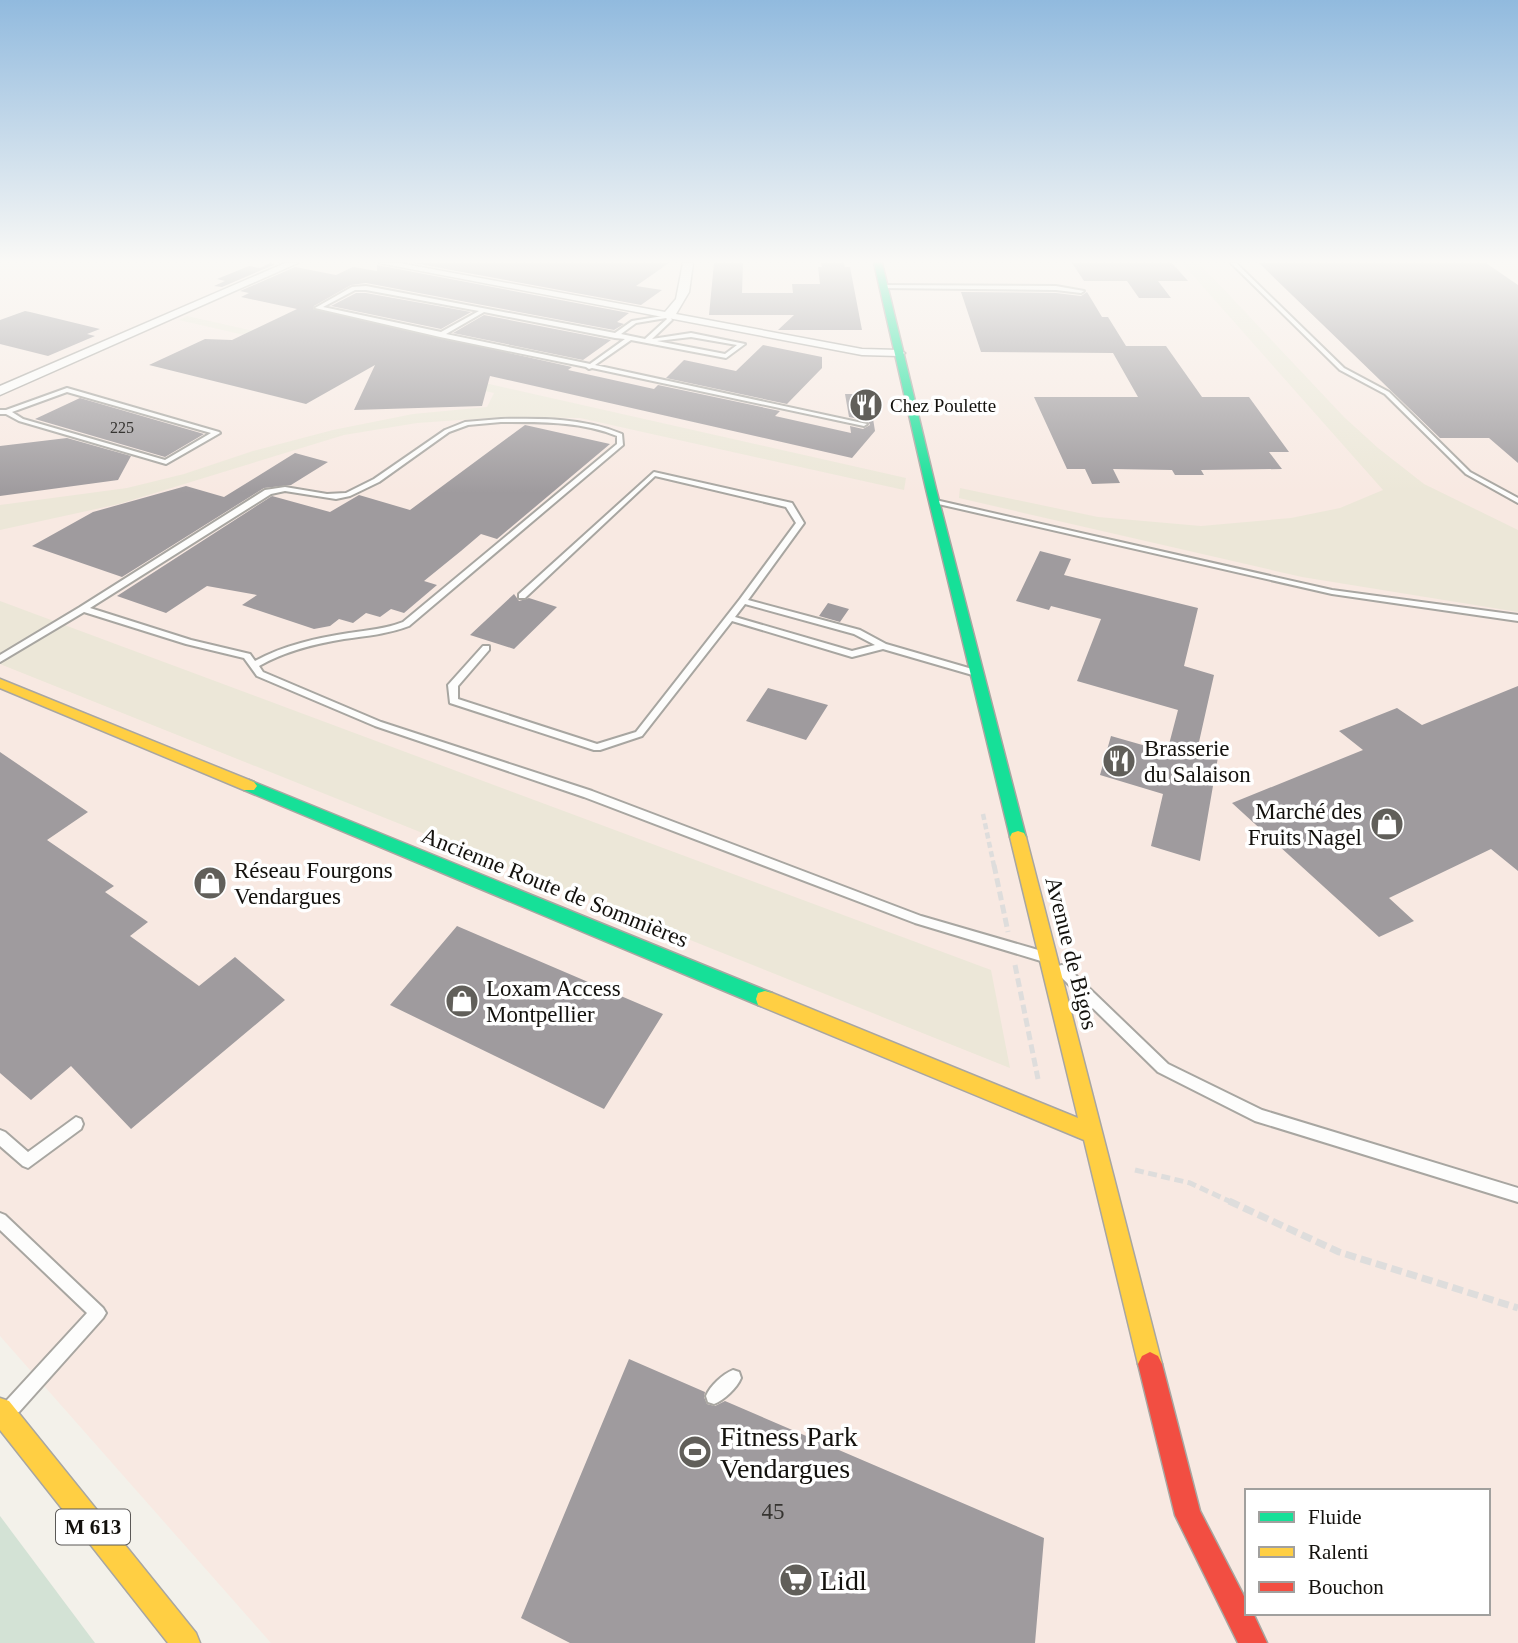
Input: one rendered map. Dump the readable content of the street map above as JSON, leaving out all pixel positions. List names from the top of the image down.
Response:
{
  "streets": {
    "street": ["Ancienne Route de Sommières", "Avenue de Bigos", "M 613"]
  },
  "crossings": [
    ["Ancienne Route de Sommières", "Avenue de Bigos"]
  ],
  "places": {
    "restaurant": ["Chez Poulette", "Brasserie du Salaison"],
    "shop": ["Marché des Fruits Nagel", "Réseau Fourgons Vendargues", "Loxam Access Montpellier"],
    "sports": ["Fitness Park Vendargues"],
    "supermarket": ["Lidl"]
  },
  "house_numbers": ["225", "45"],
  "legend": ["Fluide", "Ralenti", "Bouchon"]
}
